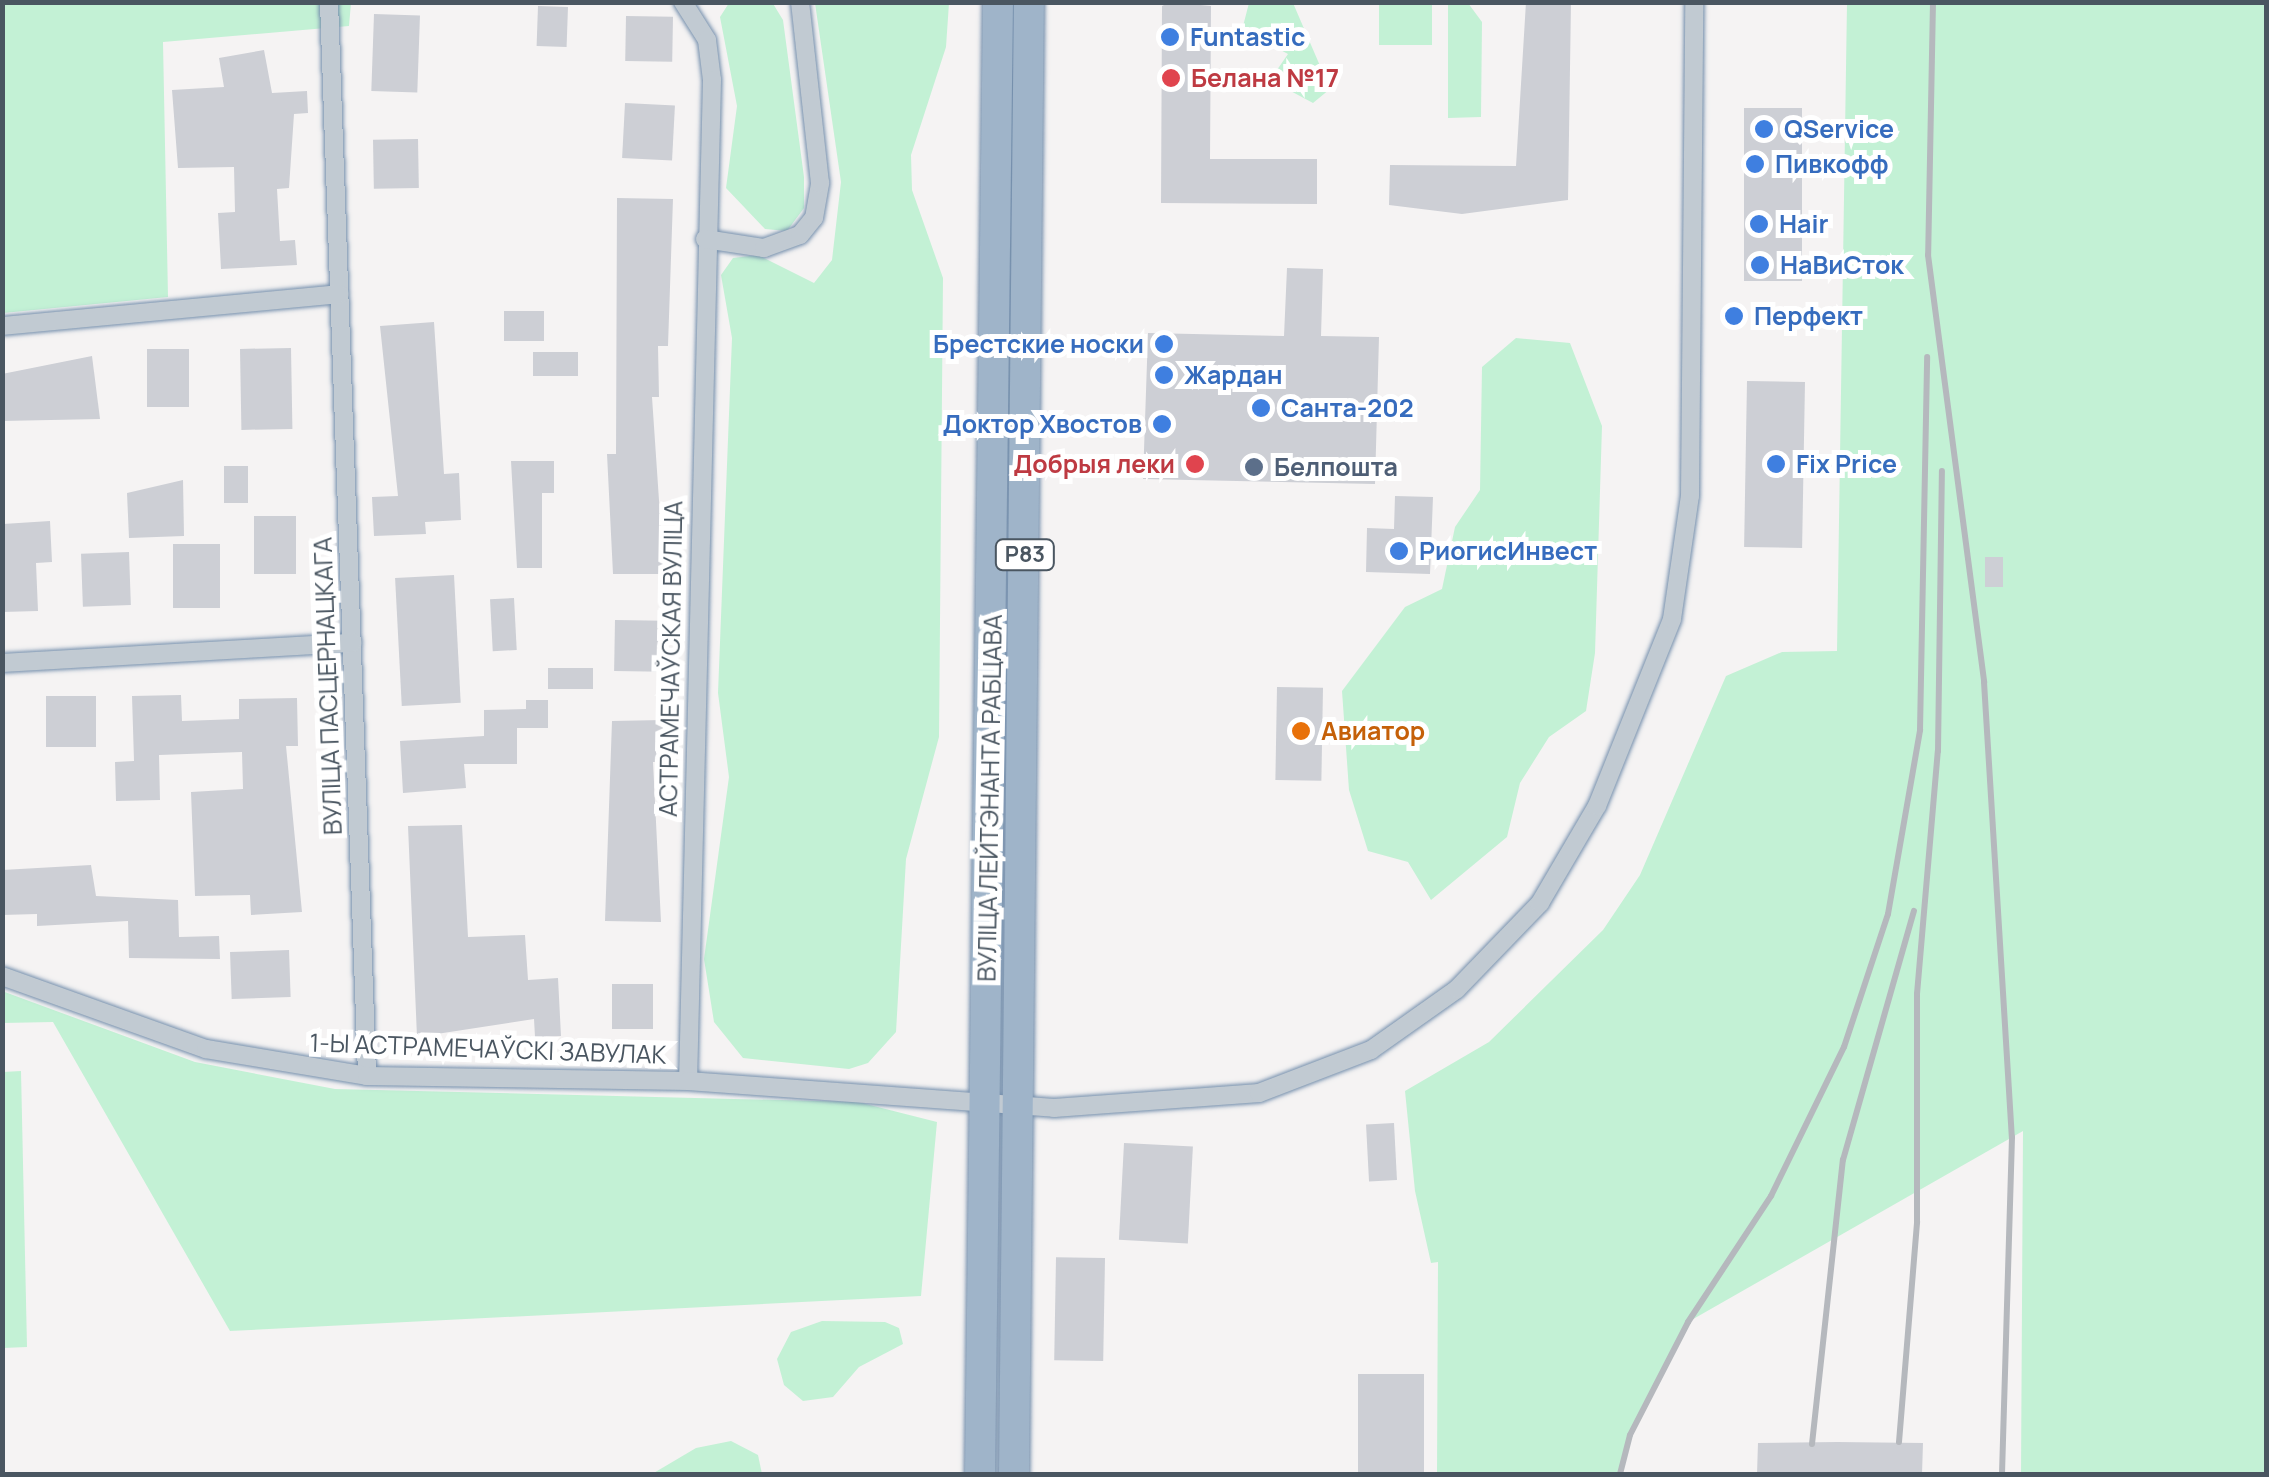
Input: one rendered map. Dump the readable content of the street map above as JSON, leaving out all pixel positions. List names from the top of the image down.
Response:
{
  "streets": {
    "highway": ["Р83", "ВУЛІЦА ЛЕЙТЭНАНТА РАБЦАВА"],
    "street": ["АСТРАМЕЧАЎСКАЯ ВУЛІЦА", "ВУЛІЦА ПАСЦЕРНАЦКАГА", "1-Ы АСТРАМЕЧАЎСКІ ЗАВУЛАК"]
  },
  "crossings": [
    ["АСТРАМЕЧАЎСКАЯ ВУЛІЦА", "1-Ы АСТРАМЕЧАЎСКІ ЗАВУЛАК"],
    ["ВУЛІЦА ПАСЦЕРНАЦКАГА", "1-Ы АСТРАМЕЧАЎСКІ ЗАВУЛАК"],
    ["ВУЛІЦА ЛЕЙТЭНАНТА РАБЦАВА", "1-Ы АСТРАМЕЧАЎСКІ ЗАВУЛАК"]
  ],
  "places": [
    "Funtastic",
    "Белана №17",
    "QService",
    "Пивкофф",
    "Hair",
    "НаВиСток",
    "Перфект",
    "Брестские носки",
    "Жардан",
    "Санта-202",
    "Доктор Хвостов",
    "Добрыя леки",
    "Fix Price",
    "Белпошта",
    "РиогисИнвест",
    "Авиатор"
  ]
}
